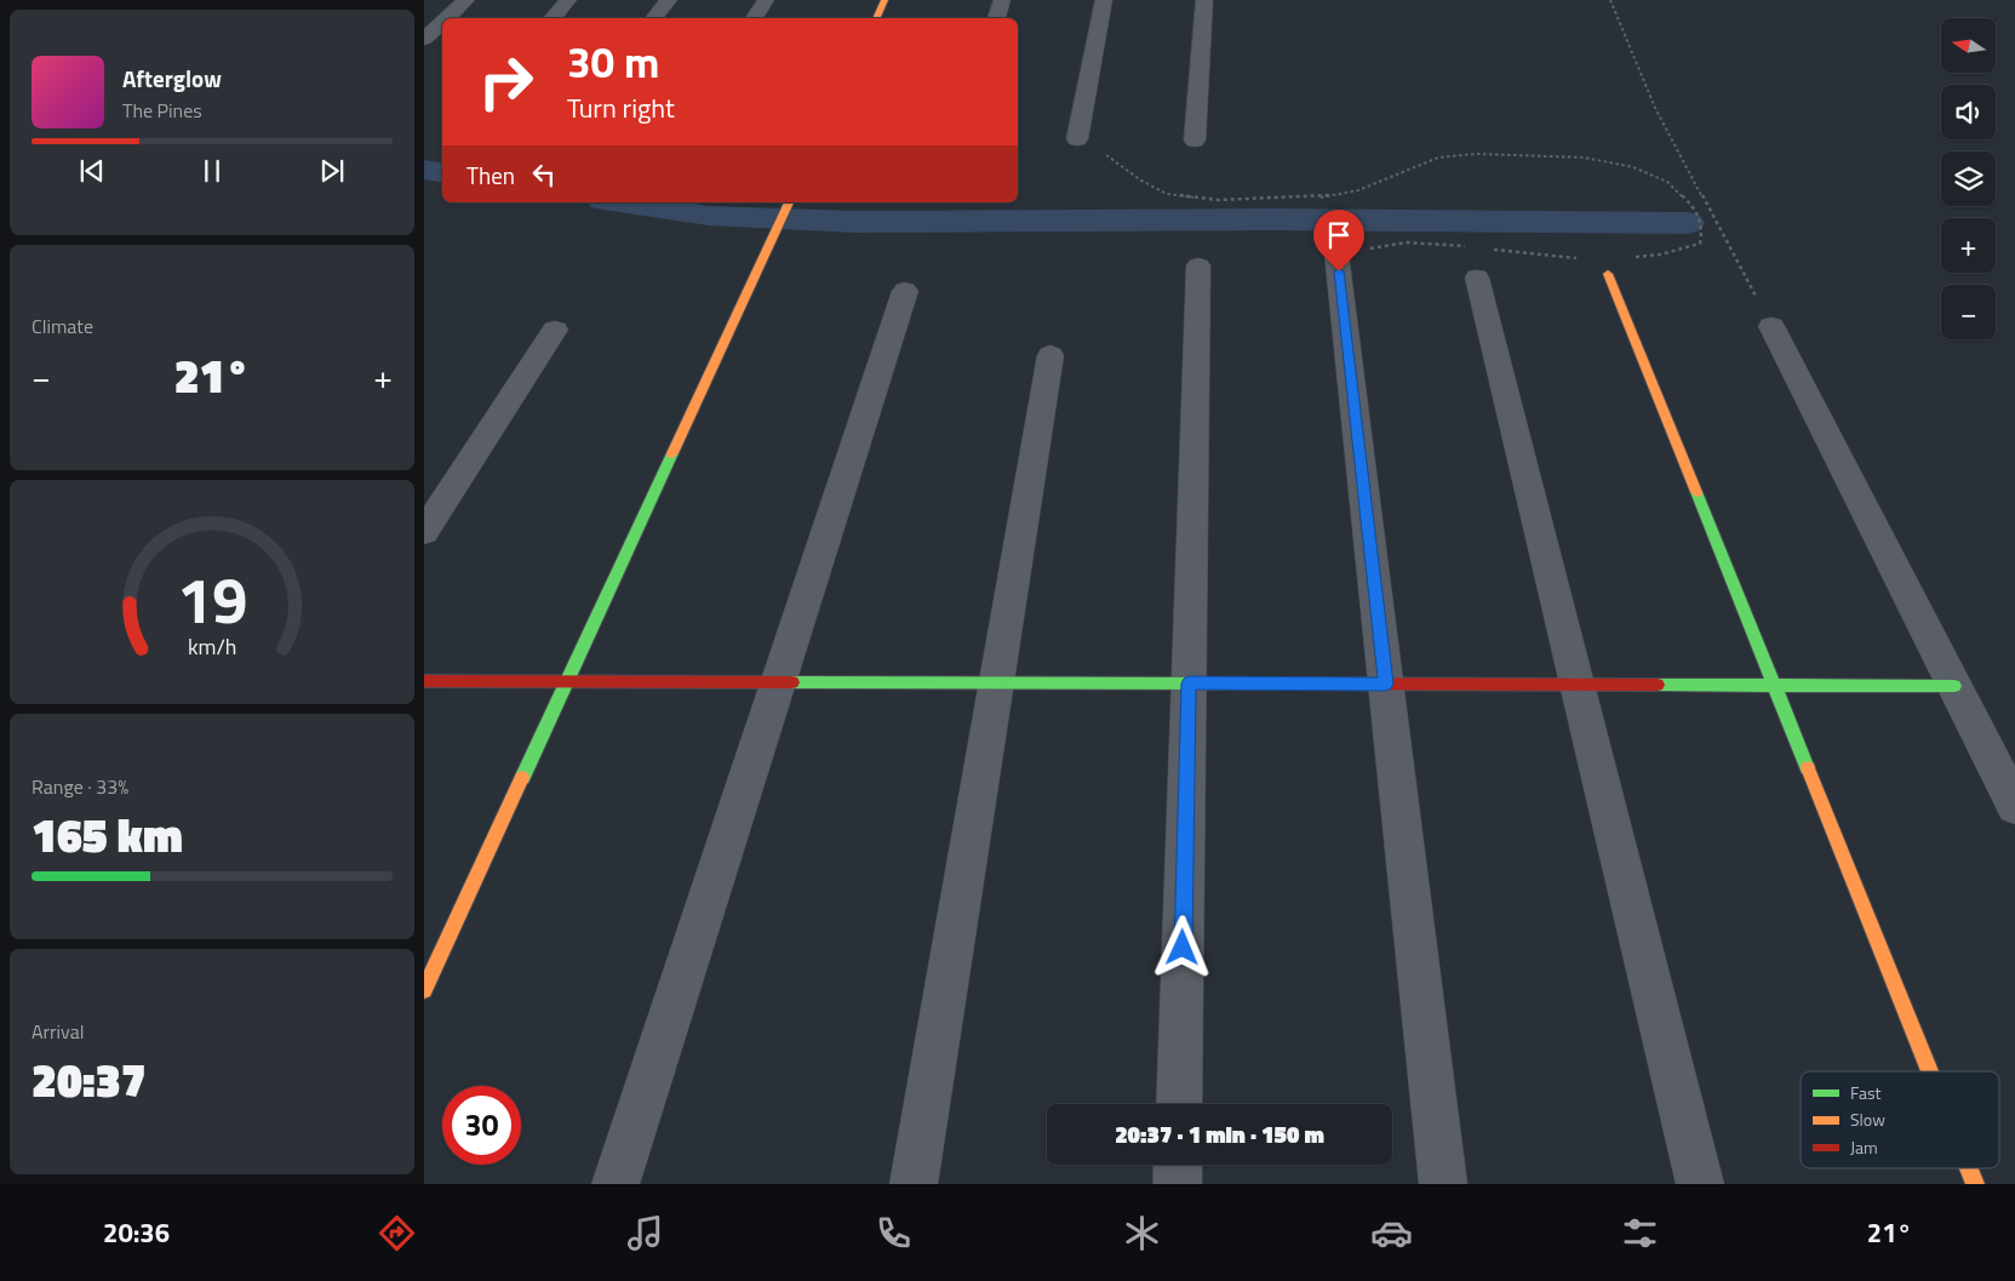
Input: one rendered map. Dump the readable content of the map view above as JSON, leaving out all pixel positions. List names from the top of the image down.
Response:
{
  "legend": ["Fast", "Slow", "Jam"],
  "north": "left",
  "page": {
    "map_buttons": ["+", "−"],
    "turn": ["30 m", "Turn right"],
    "song": ["Afterglow", "The Pines"],
    "then": "Then",
    "tile": [
      "Climate",
      ["Range · 33%", "165 km"],
      ["Arrival", "20:37"]
    ],
    "heat": ["−", "21°", "+"],
    "limit": "30",
    "trip": "20:37 · 1 min · 150 m",
    "tabs": ["20:36", "21°"],
    "gauge": ["19", "km/h"]
  }
}
